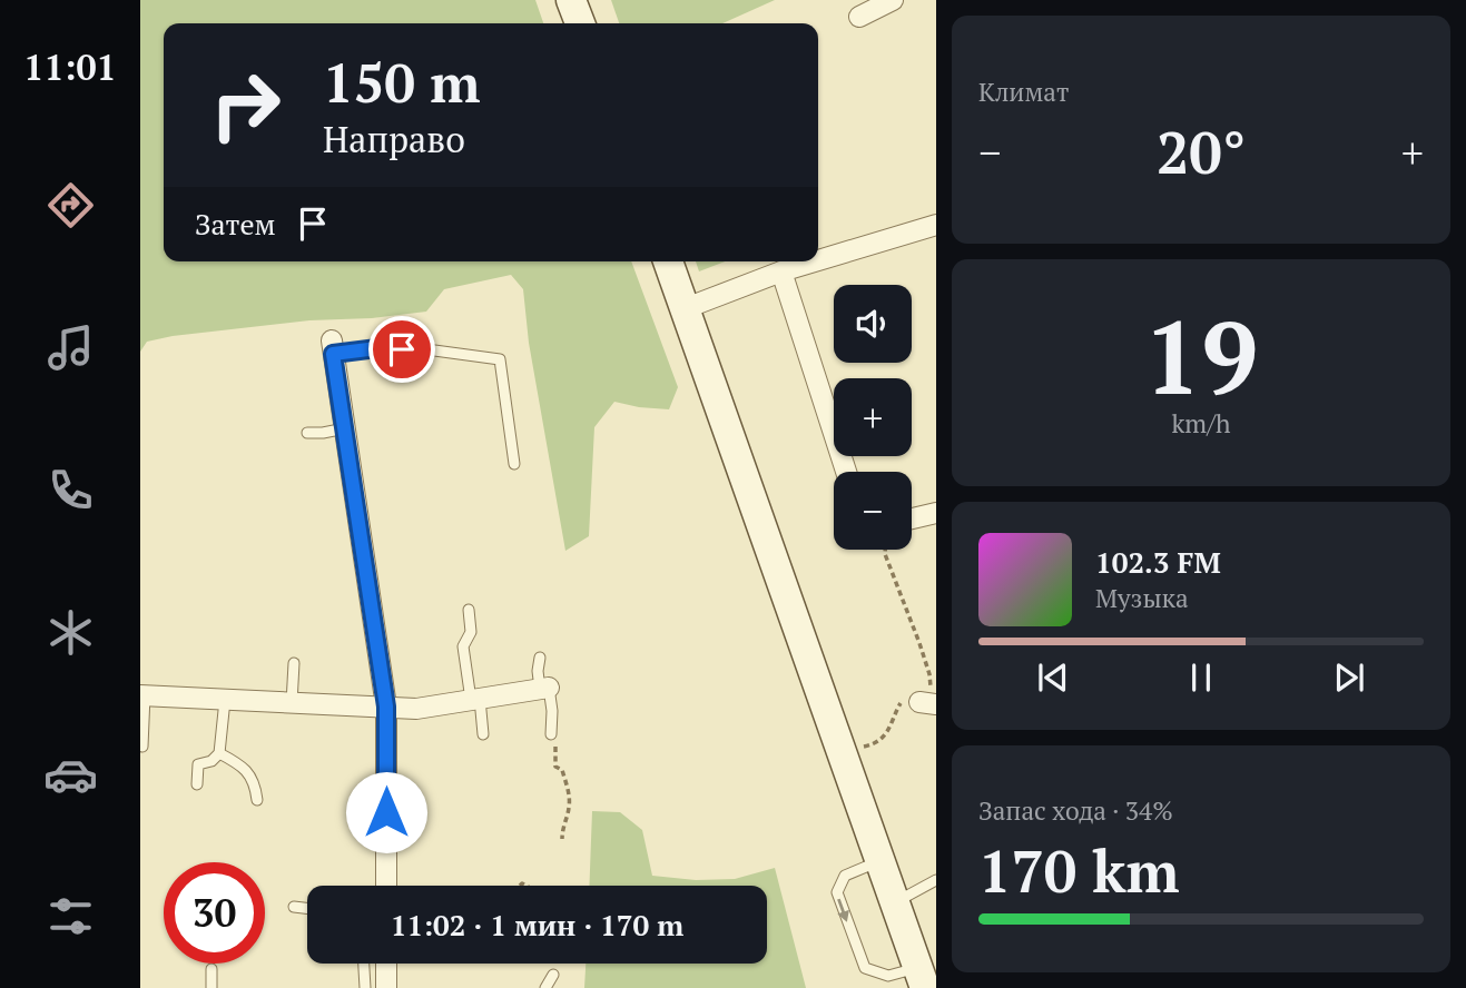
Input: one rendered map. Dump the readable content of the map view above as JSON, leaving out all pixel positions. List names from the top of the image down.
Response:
{
  "page": {
    "tabs": "11:01",
    "tile": [
      "Климат",
      ["19", "km/h"],
      ["Запас хода · 34%", "170 km"]
    ],
    "turn": ["150 m", "Направо"],
    "heat": ["−", "20°", "+"],
    "then": "Затем",
    "map_buttons": ["+", "−"],
    "song": ["102.3 FM", "Музыка"],
    "limit": "30",
    "trip": "11:02 · 1 мин · 170 m"
  }
}
